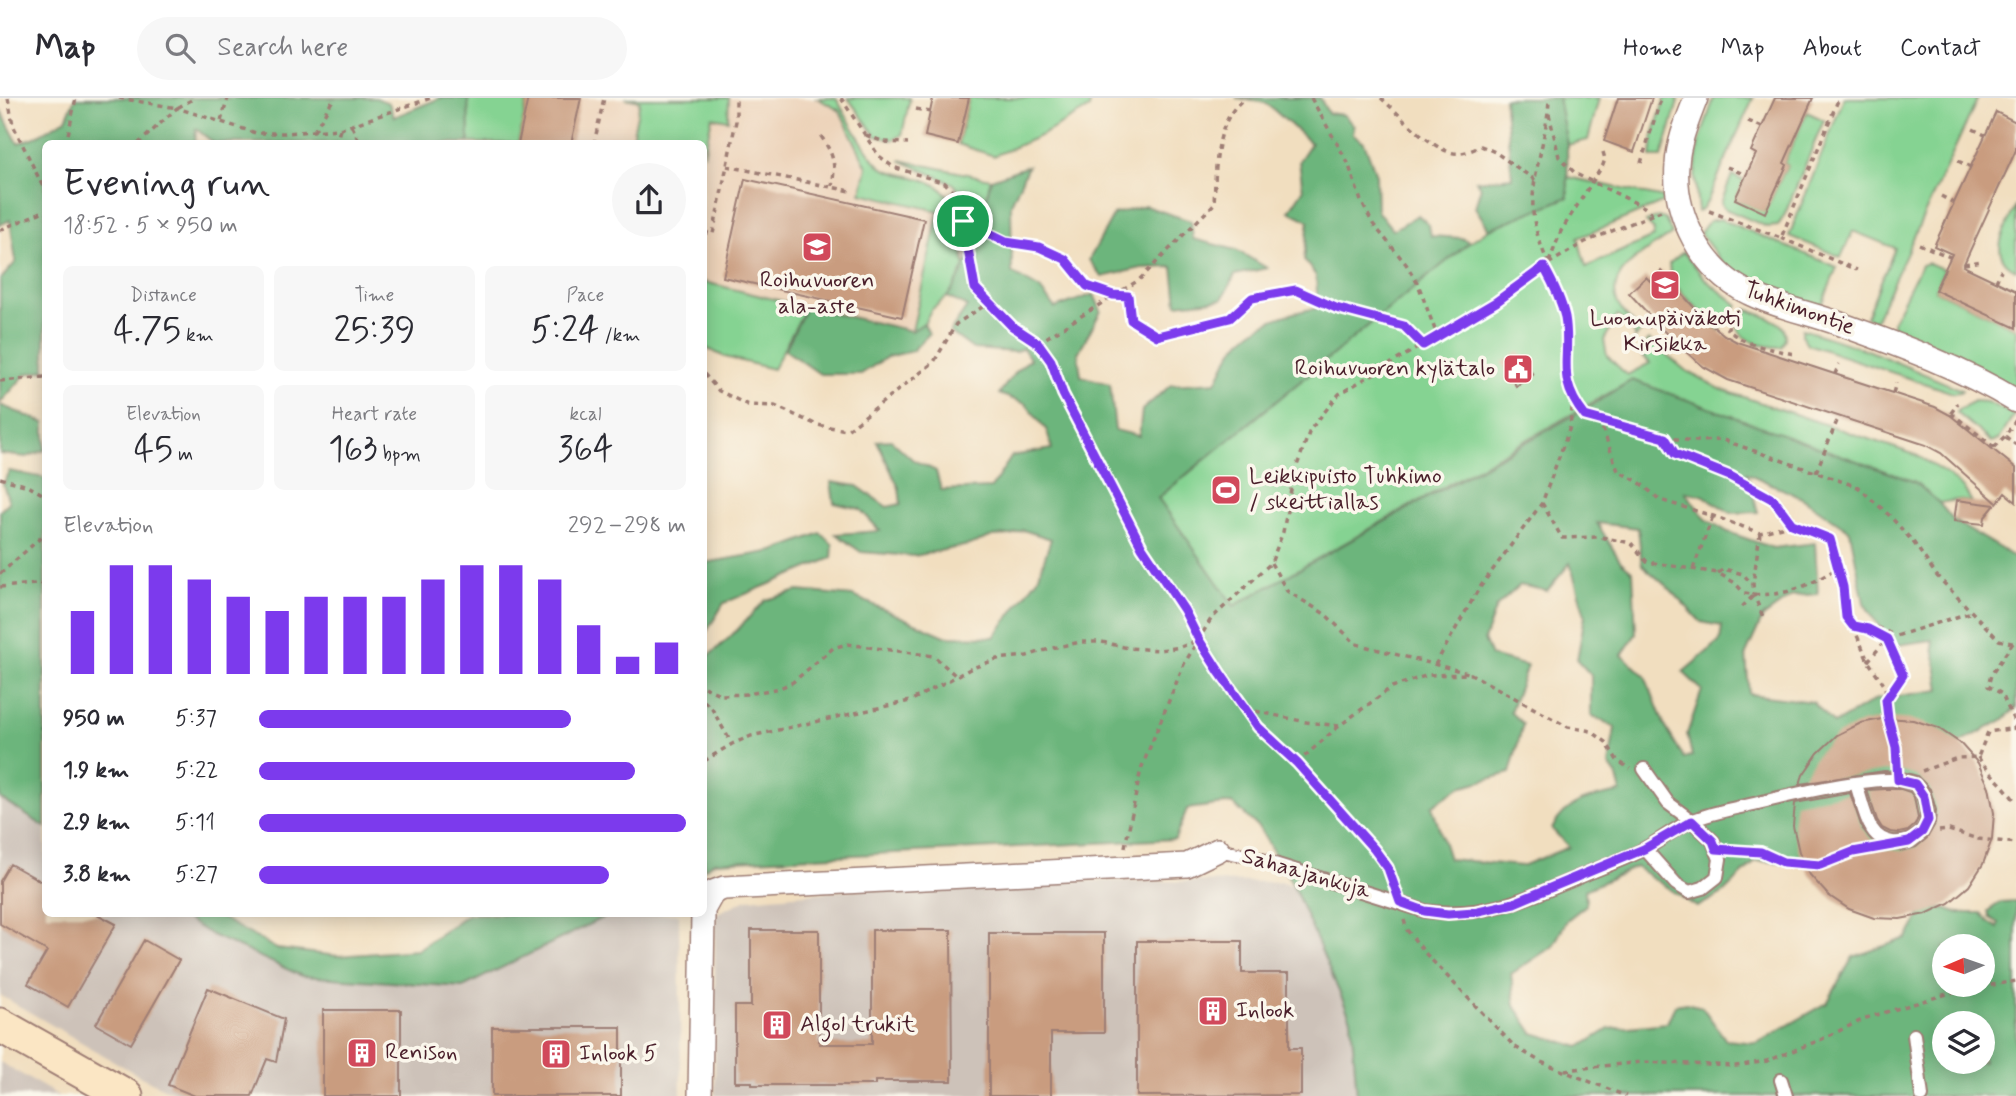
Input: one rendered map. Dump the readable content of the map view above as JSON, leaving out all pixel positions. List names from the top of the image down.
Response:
{
  "streets": {
    "street": ["Tuhkimontie", "Sahaajankuja"]
  },
  "places": {
    "school or university": ["Roihuvuoren ala-aste", "Luomupäiväkoti Kirsikka"],
    "public building": ["Roihuvuoren kylätalo"],
    "sports": ["Leikkipuisto Tuhkimo / skeittiallas"],
    "building": [
      "Inlook",
      "Algol trukit",
      "Renison",
      "Inlook 5"
    ]
  },
  "north": "left",
  "page": {
    "header": "Map",
    "search": "Search here",
    "nav": [
      "Home",
      "Map",
      "About",
      "Contact"
    ],
    "heading": ["Evening run", "18:52 · 5 × 950 m"],
    "stats": [
      ["Distance", "4.75 km"],
      ["Time", "25:39"],
      ["Pace", "5:24 /km"],
      ["Elevation", "45 m"],
      ["Heart rate", "163 bpm"],
      ["kcal", "364"]
    ],
    "chart": ["Elevation", "292–298 m"],
    "list": [
      {
        "name": "950 m",
        "note": "5:37"
      },
      {
        "name": "1.9 km",
        "note": "5:22"
      },
      {
        "name": "2.9 km",
        "note": "5:11"
      },
      {
        "name": "3.8 km",
        "note": "5:27"
      }
    ]
  }
}
